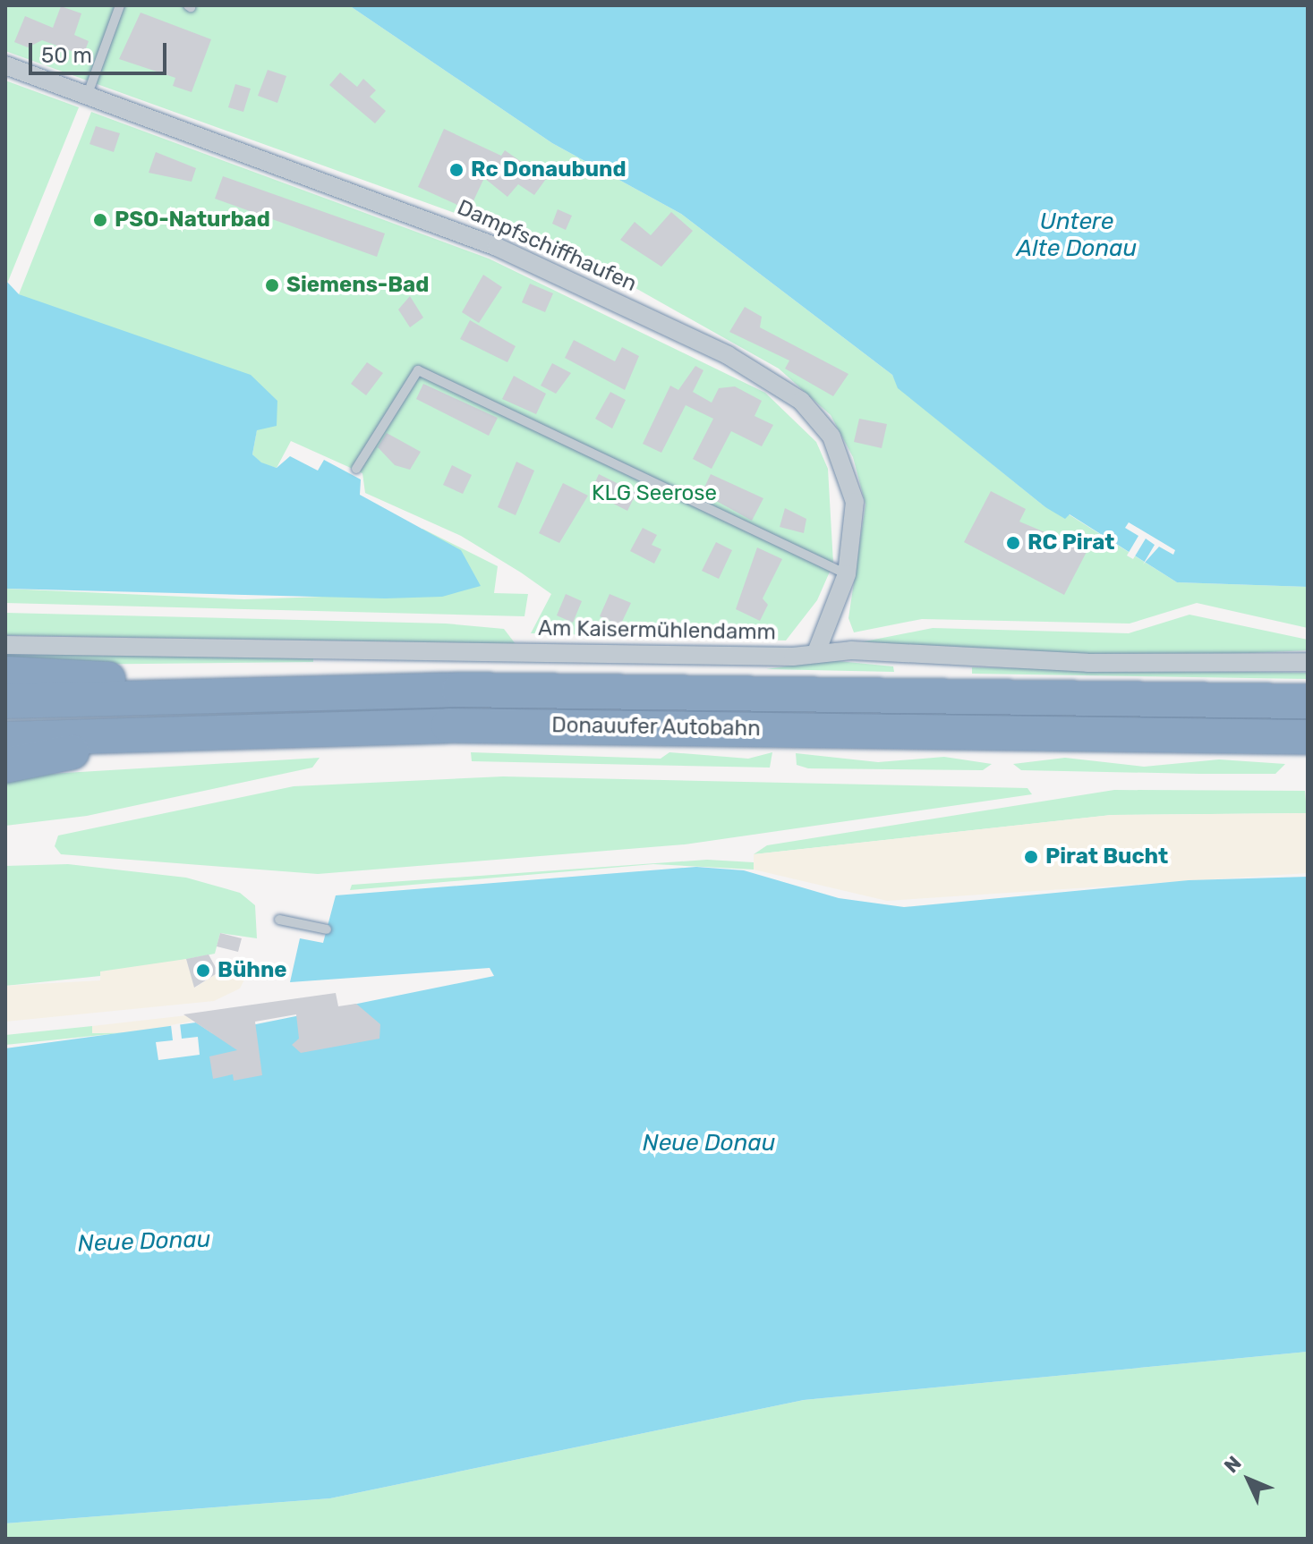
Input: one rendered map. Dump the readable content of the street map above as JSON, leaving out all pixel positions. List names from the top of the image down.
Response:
{
  "streets": {
    "highway": ["Donauufer Autobahn"],
    "street": ["Dampfschiffhaufen", "Am Kaisermühlendamm"]
  },
  "crossings": [
    ["Dampfschiffhaufen", "Am Kaisermühlendamm"]
  ],
  "water": ["Untere Alte Donau", "Neue Donau"],
  "parks": ["KLG Seerose"],
  "places": [
    "Rc Donaubund",
    "PSO-Naturbad",
    "Siemens-Bad",
    "RC Pirat",
    "Pirat Bucht",
    "Bühne"
  ],
  "scale_bar": "50 m",
  "north": "top left"
}
